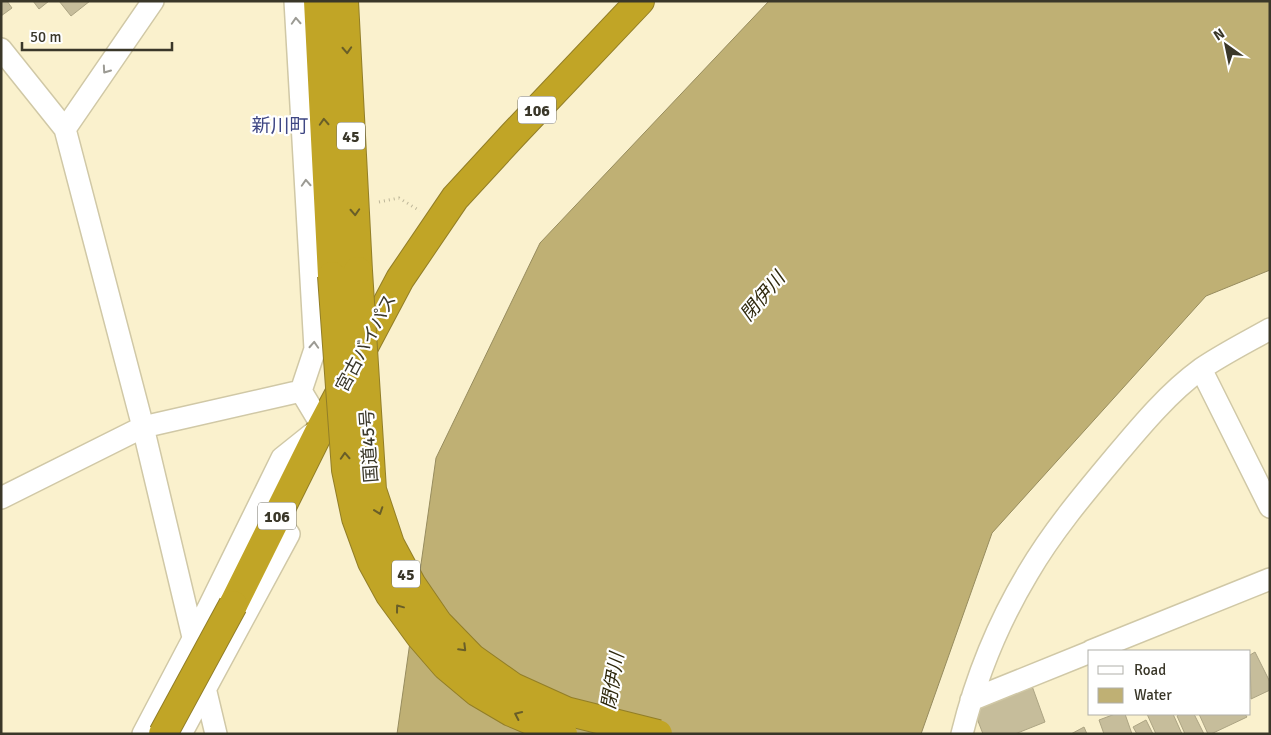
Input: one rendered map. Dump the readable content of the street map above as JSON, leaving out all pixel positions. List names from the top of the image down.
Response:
{
  "streets": {
    "highway": [
      "106",
      "45",
      "宮古バイパス",
      "国道45号"
    ]
  },
  "districts": ["新川町"],
  "water": ["閉伊川"],
  "legend": ["Road", "Water"],
  "scale_bar": "50 m",
  "north": "top left"
}
